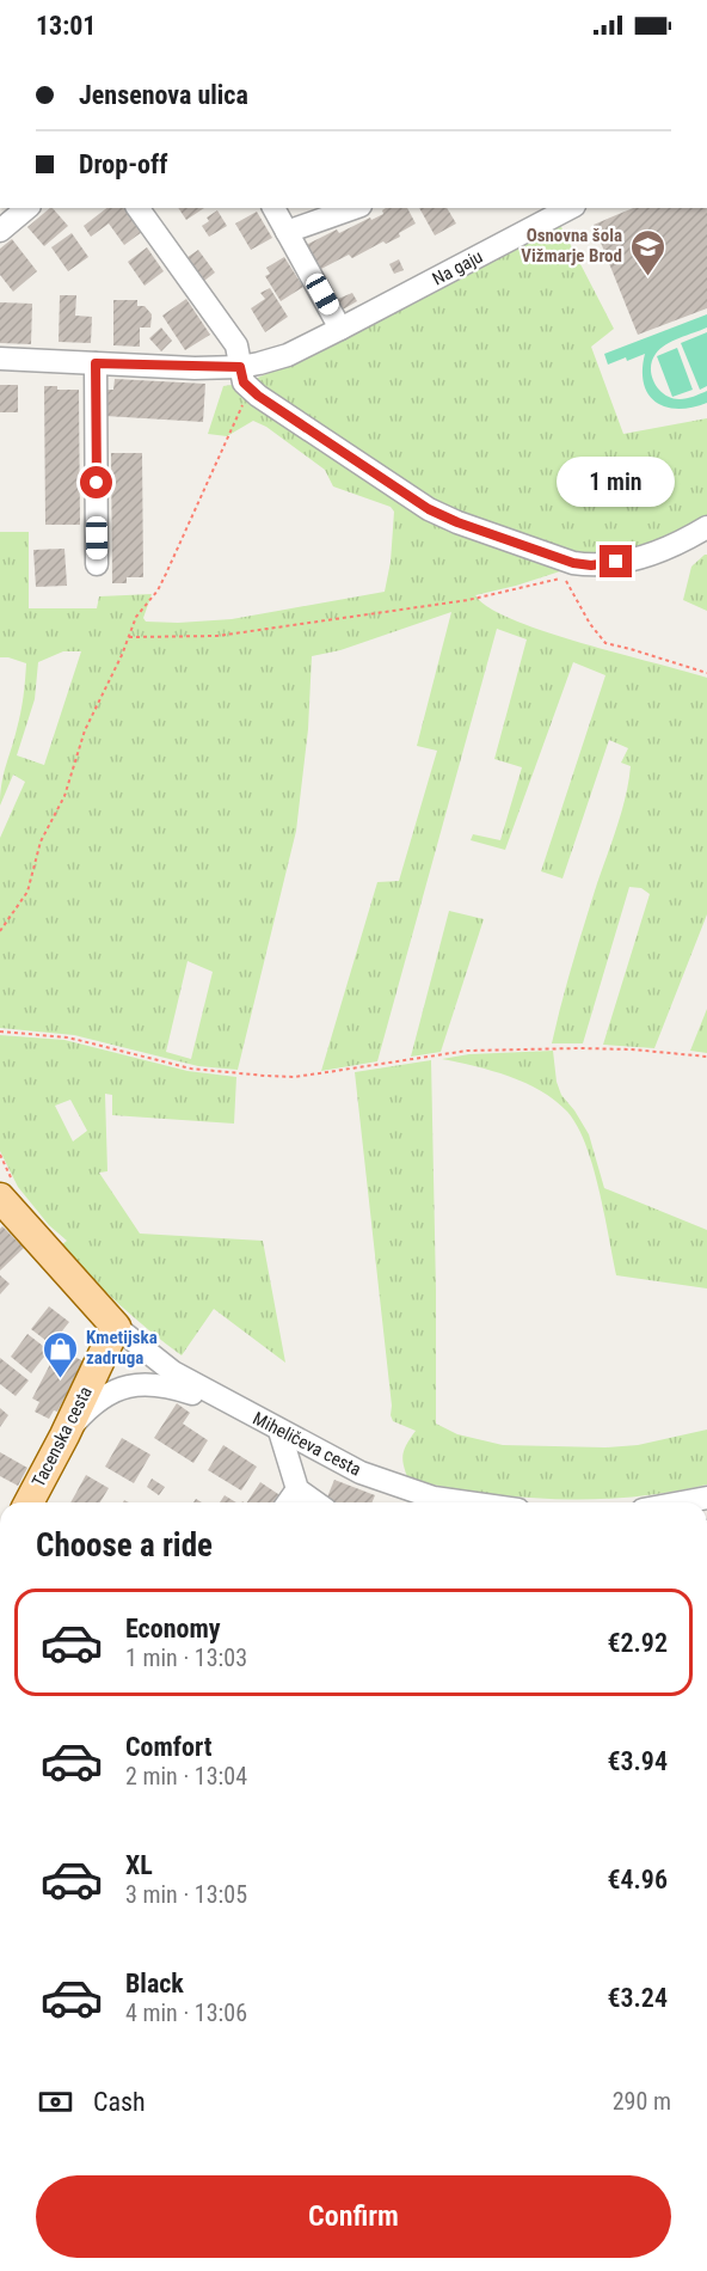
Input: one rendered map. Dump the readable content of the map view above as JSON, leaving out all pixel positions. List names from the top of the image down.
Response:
{
  "streets": {
    "main road": ["Tacenska cesta"],
    "street": ["Na gaju", "Miheličeva cesta"]
  },
  "crossings": [
    ["Tacenska cesta", "Miheličeva cesta"]
  ],
  "places": {
    "school or university": ["Osnovna šola Vižmarje Brod"],
    "shop": ["Kmetijska zadruga"]
  },
  "page": {
    "status": "13:01",
    "banner": ["Jensenova ulica", "Drop-off"],
    "bubble": "1 min",
    "heading": "Choose a ride",
    "list": [
      {
        "name": "Economy",
        "note": "1 min · 13:03",
        "value": "€2.92"
      },
      {
        "name": "Comfort",
        "note": "2 min · 13:04",
        "value": "€3.94"
      },
      {
        "name": "XL",
        "note": "3 min · 13:05",
        "value": "€4.96"
      },
      {
        "name": "Black",
        "note": "4 min · 13:06",
        "value": "€3.24"
      }
    ],
    "pay": ["Cash", "290 m"],
    "buttons": "Confirm"
  }
}
